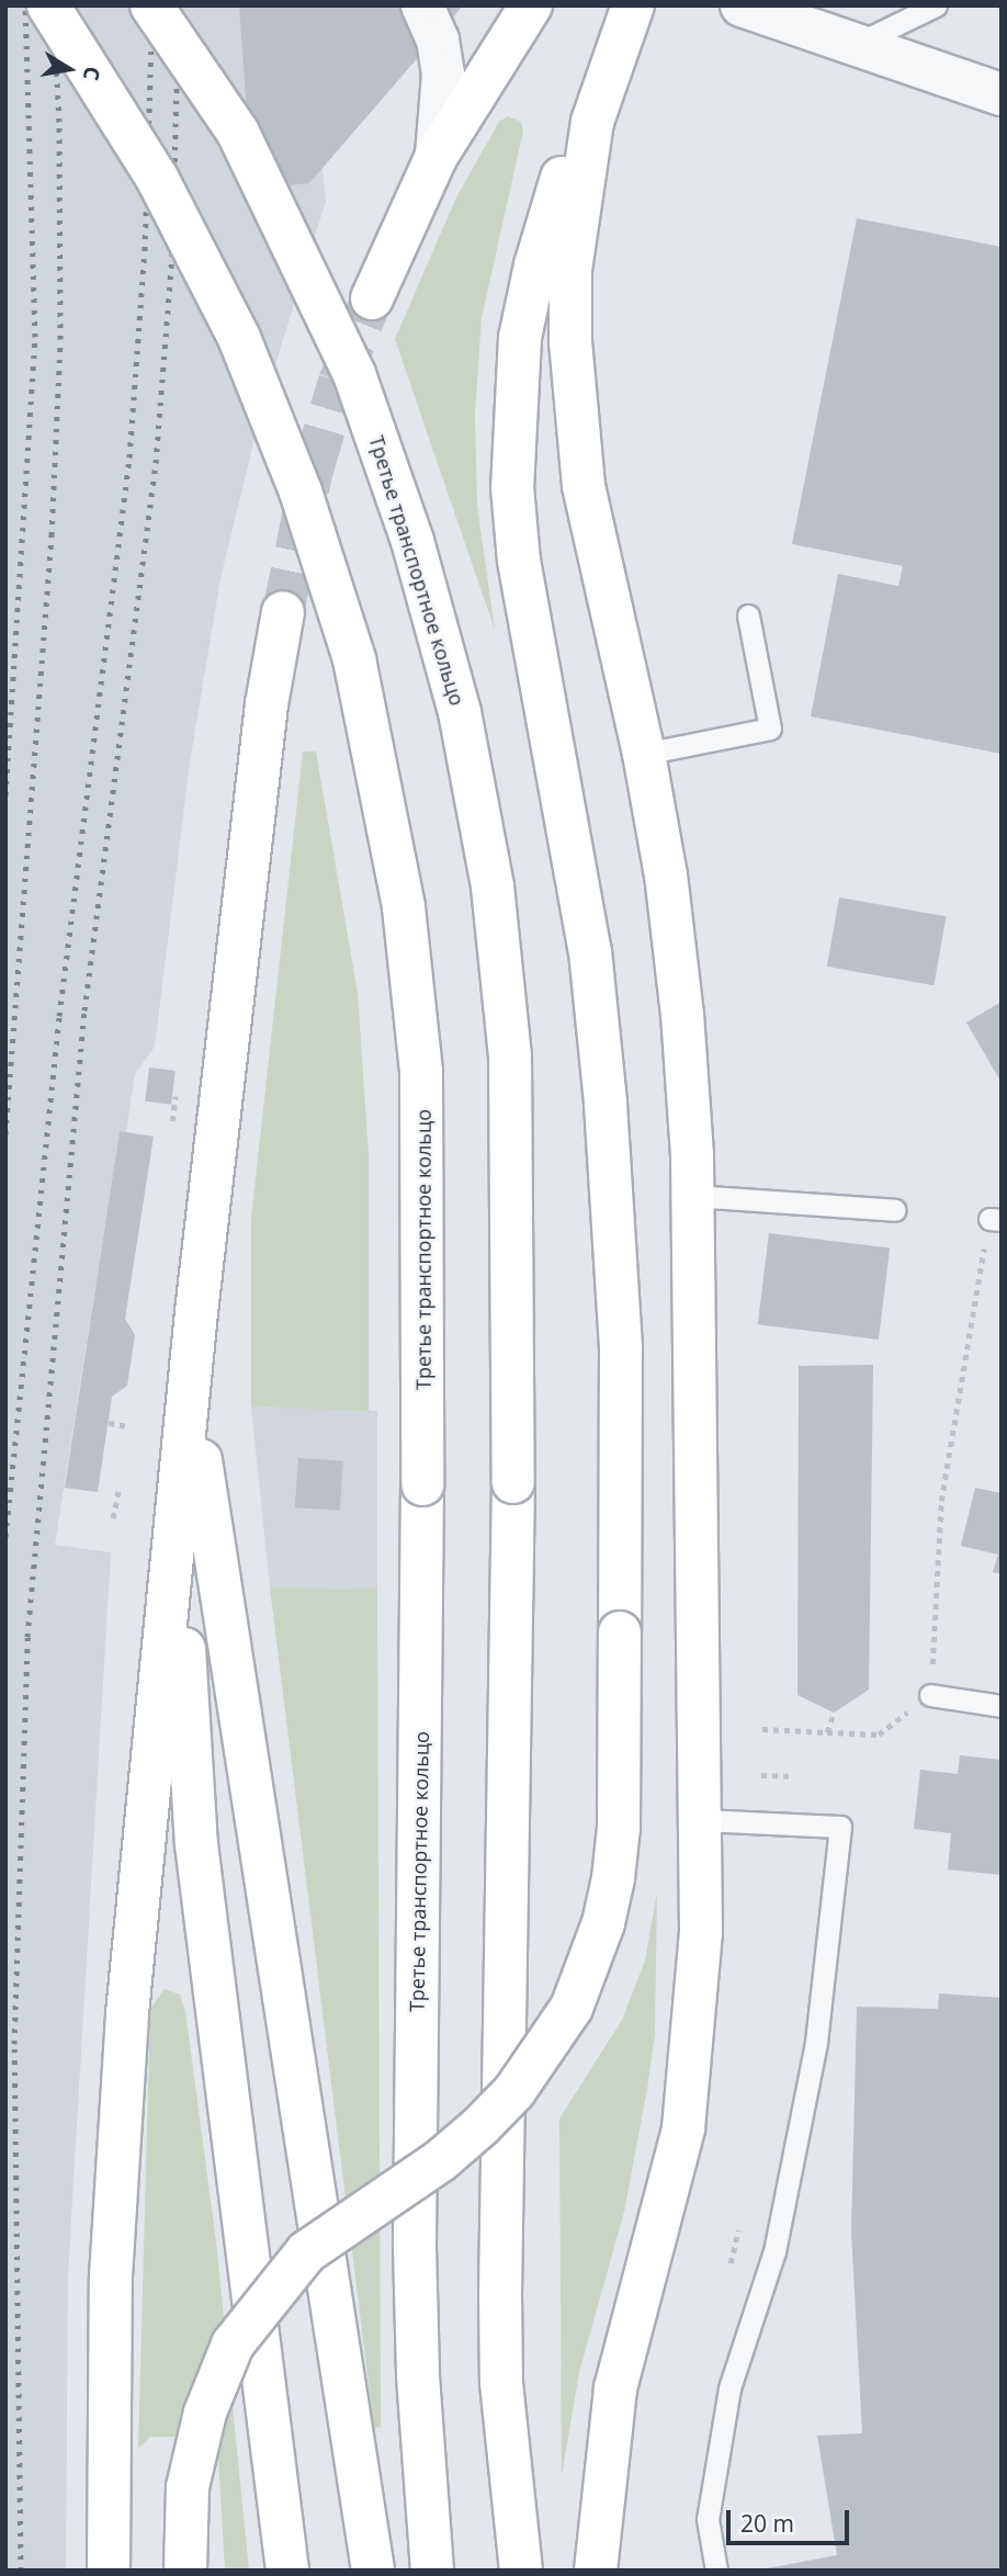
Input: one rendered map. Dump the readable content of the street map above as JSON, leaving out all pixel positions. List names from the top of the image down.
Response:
{
  "streets": {
    "main road": ["Третье транспортное кольцо"]
  },
  "scale_bar": "20 m",
  "north": "right"
}
